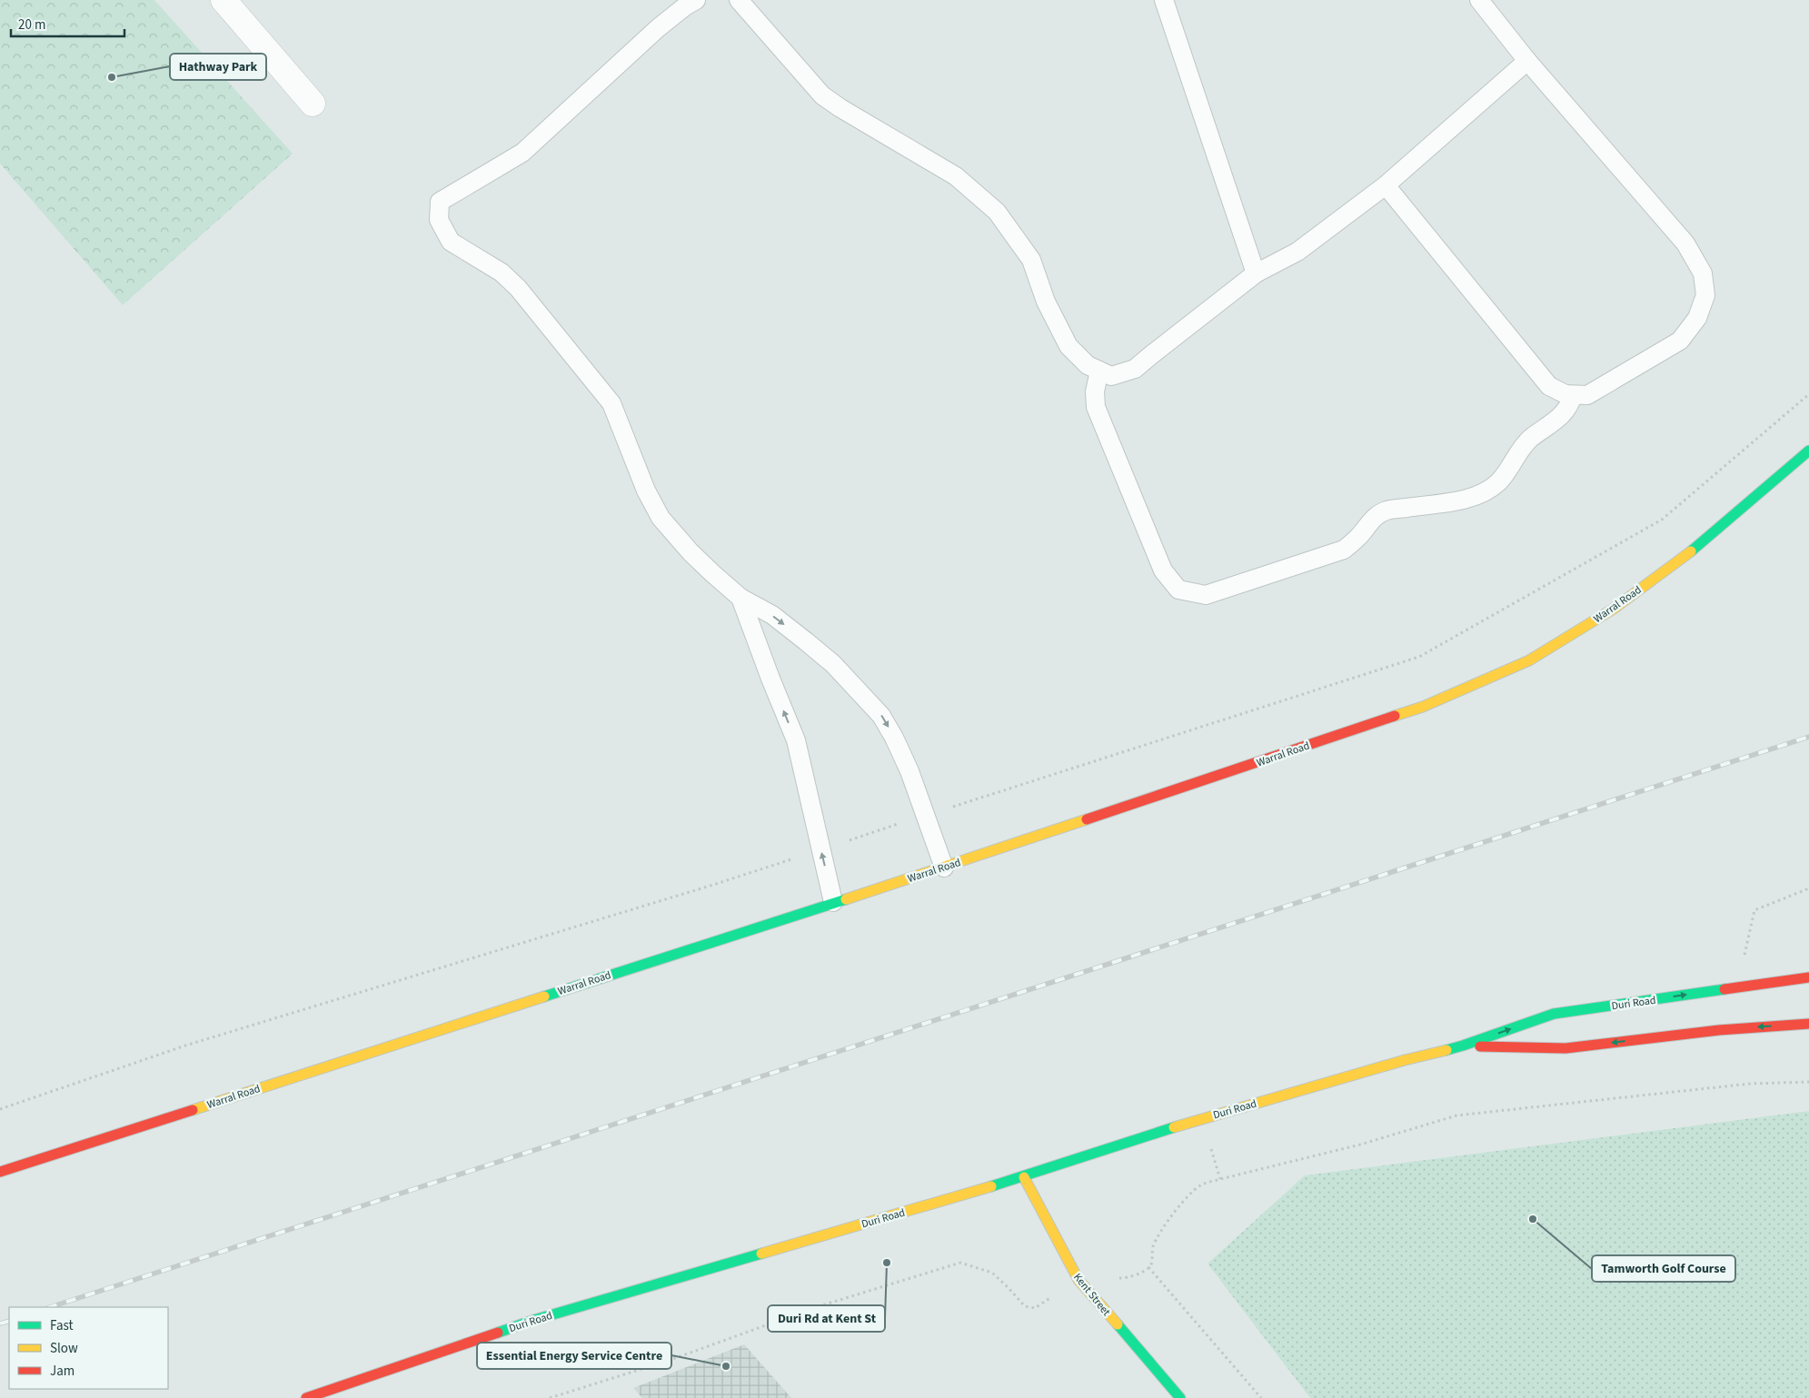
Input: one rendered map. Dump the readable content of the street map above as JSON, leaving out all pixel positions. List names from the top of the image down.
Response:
{
  "streets": {
    "street": ["Warral Road", "Duri Road", "Kent Street"]
  },
  "crossings": [
    ["Duri Road", "Kent Street"]
  ],
  "places": [
    "Hathway Park",
    "Tamworth Golf Course",
    "Duri Rd at Kent St",
    "Essential Energy Service Centre"
  ],
  "legend": ["Fast", "Slow", "Jam"],
  "scale_bar": "20 m"
}
